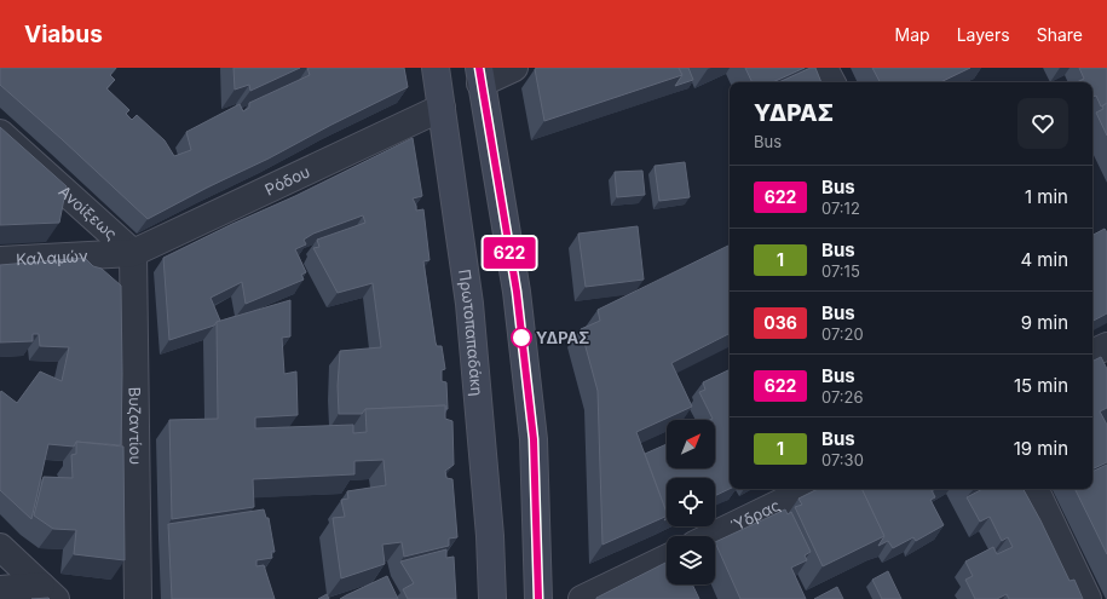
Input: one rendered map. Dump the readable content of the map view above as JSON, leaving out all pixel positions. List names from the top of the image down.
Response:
{
  "streets": {
    "main road": ["Πρωτοπαπαδάκη"],
    "street": [
      "Ρόδου",
      "Ανοίξεως",
      "Καλαμών",
      "Βυζαντίου",
      "Ύδρας"
    ]
  },
  "crossings": [
    ["Ρόδου", "Ανοίξεως"],
    ["Ρόδου", "Καλαμών"],
    ["Ρόδου", "Πρωτοπαπαδάκη"],
    ["Ρόδου", "Βυζαντίου"],
    ["Ανοίξεως", "Καλαμών"],
    ["Ανοίξεως", "Βυζαντίου"],
    ["Καλαμών", "Βυζαντίου"]
  ],
  "places": ["ΥΔΡΑΣ"],
  "lines": ["bus line 622"],
  "north": "top right",
  "page": {
    "header": "Viabus",
    "nav": ["Map", "Layers", "Share"],
    "on_map": "622",
    "heading": ["ΥΔΡΑΣ", "Bus"],
    "list": [
      {
        "mark": "622",
        "name": "Bus",
        "note": "07:12",
        "value": "1 min"
      },
      {
        "mark": "1",
        "name": "Bus",
        "note": "07:15",
        "value": "4 min"
      },
      {
        "mark": "036",
        "name": "Bus",
        "note": "07:20",
        "value": "9 min"
      },
      {
        "mark": "622",
        "name": "Bus",
        "note": "07:26",
        "value": "15 min"
      },
      {
        "mark": "1",
        "name": "Bus",
        "note": "07:30",
        "value": "19 min"
      }
    ]
  }
}
